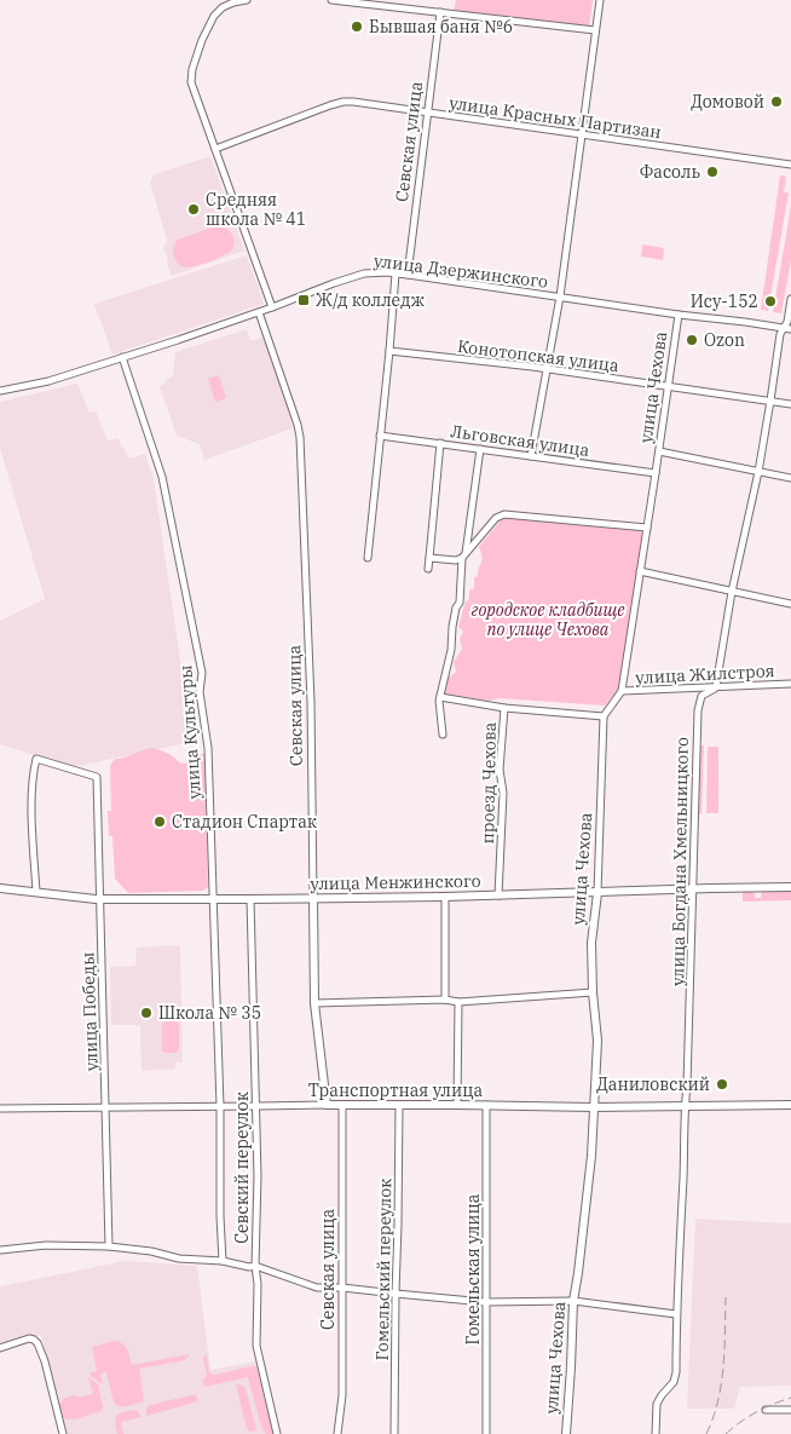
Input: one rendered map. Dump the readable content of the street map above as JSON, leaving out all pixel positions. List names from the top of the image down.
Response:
{
  "streets": {
    "street": [
      "улица Красных Партизан",
      "Севская улица",
      "улица Дзержинского",
      "Конотопская улица",
      "улица Чехова",
      "Льговская улица",
      "улица Жилстроя",
      "улица Культуры",
      "проезд Чехова",
      "улица Богдана Хмельницкого",
      "улица Менжинского",
      "улица Победы",
      "Транспортная улица",
      "Севский переулок",
      "Гомельский переулок",
      "Гомельская улица"
    ]
  },
  "crossings": [
    ["улица Красных Партизан", "Севская улица"],
    ["Севская улица", "улица Дзержинского"],
    ["Севская улица", "улица Менжинского"],
    ["Севская улица", "Транспортная улица"],
    ["улица Дзержинского", "улица Чехова"],
    ["улица Дзержинского", "улица Культуры"],
    ["Конотопская улица", "улица Чехова"],
    ["улица Чехова", "Льговская улица"],
    ["улица Чехова", "улица Жилстроя"],
    ["улица Чехова", "улица Менжинского"],
    ["улица Чехова", "Транспортная улица"],
    ["улица Жилстроя", "улица Богдана Хмельницкого"],
    ["улица Культуры", "улица Менжинского"],
    ["улица Культуры", "Транспортная улица"],
    ["проезд Чехова", "улица Менжинского"],
    ["улица Богдана Хмельницкого", "улица Менжинского"],
    ["улица Богдана Хмельницкого", "Транспортная улица"],
    ["улица Менжинского", "улица Победы"],
    ["улица Менжинского", "Севский переулок"],
    ["улица Победы", "Транспортная улица"],
    ["Транспортная улица", "Севский переулок"],
    ["Транспортная улица", "Гомельский переулок"],
    ["Транспортная улица", "Гомельская улица"]
  ],
  "parks": ["городское кладбище по улице Чехова"],
  "places": {
    "other": [
      "Бывшая баня №6",
      "Домовой",
      "Фасоль",
      "Средняя школа № 41",
      "Ису-152",
      "Ozon",
      "Стадион Спартак",
      "Школа № 35",
      "Даниловский"
    ],
    "transit": ["Ж/д колледж"]
  }
}
